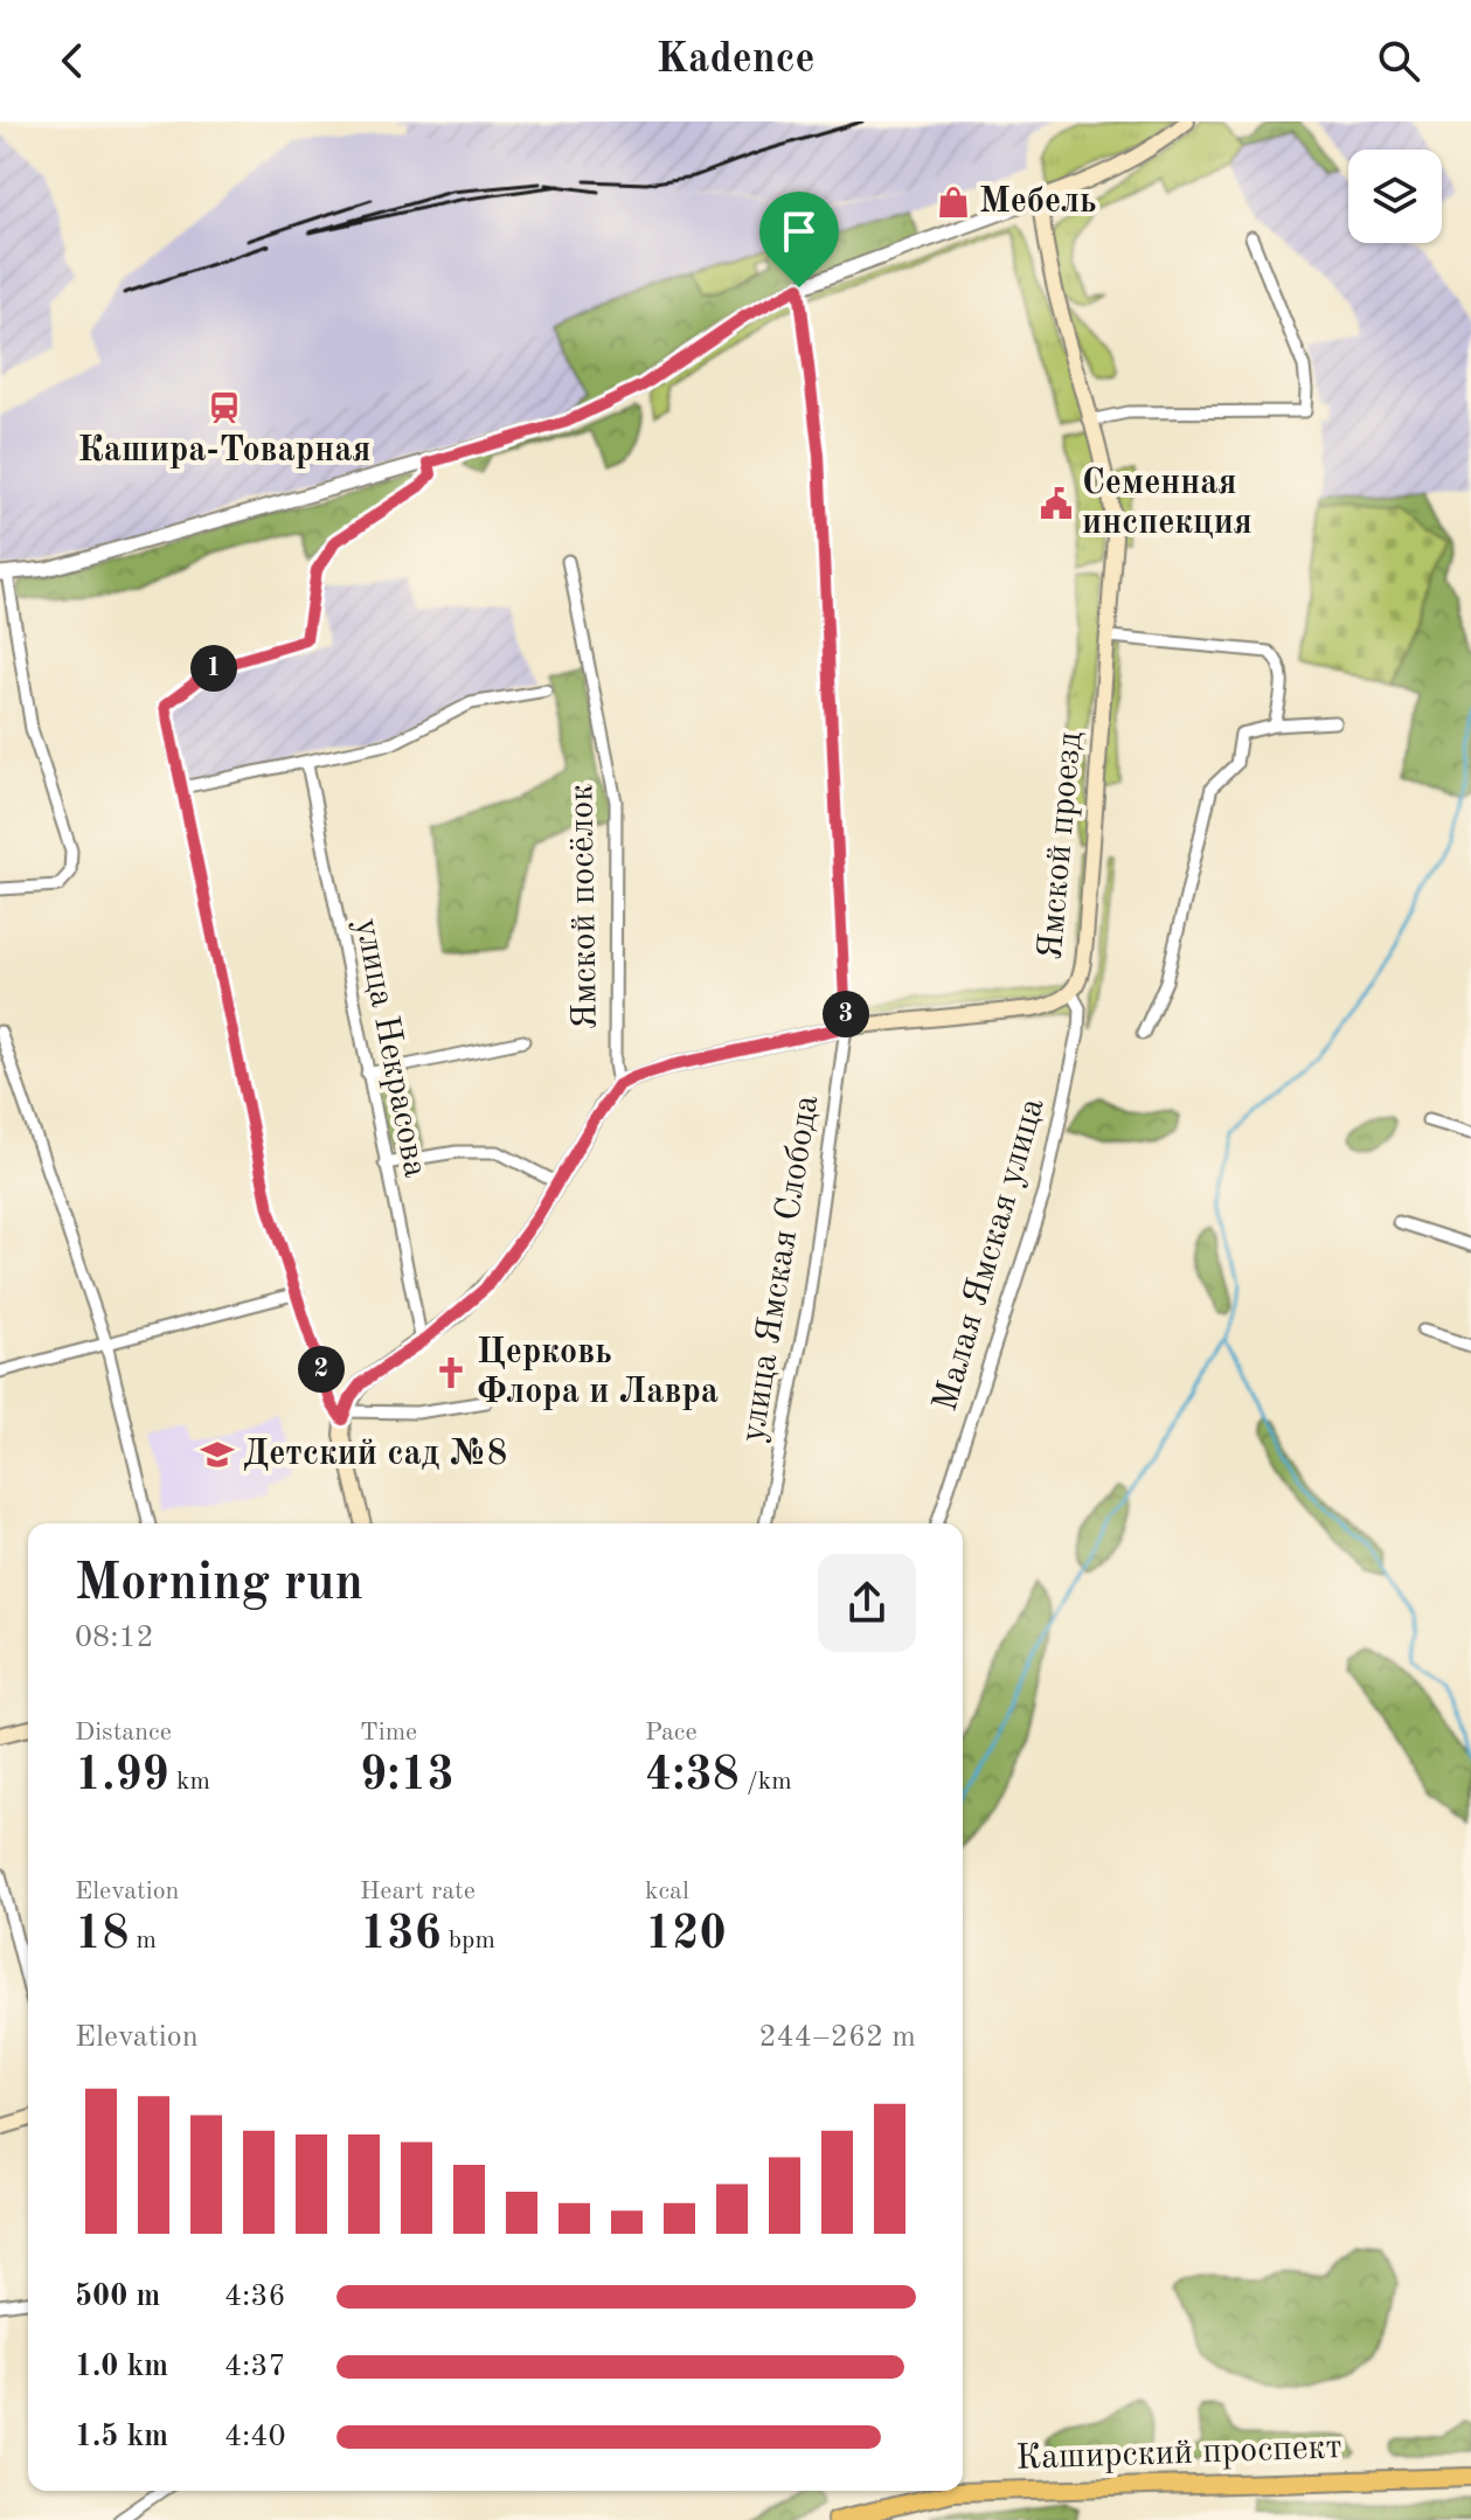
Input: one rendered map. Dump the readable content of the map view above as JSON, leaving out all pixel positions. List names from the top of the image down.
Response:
{
  "streets": {
    "main road": ["Ямской проезд", "Каширский проспект"],
    "street": [
      "Ямской посёлок",
      "улица Некрасова",
      "Малая Ямская улица",
      "улица Ямская Слобода"
    ]
  },
  "crossings": [
    ["Ямской проезд", "Ямской посёлок"],
    ["Ямской проезд", "Малая Ямская улица"],
    ["Ямской проезд", "улица Ямская Слобода"]
  ],
  "places": {
    "shop": ["Мебель"],
    "station": ["Кашира-Товарная"],
    "public building": ["Семенная инспекция"],
    "church": ["Церковь Флора и Лавра"],
    "school or university": ["Детский сад №8"]
  },
  "page": {
    "header": "Kadence",
    "pins": ["1", "3", "2"],
    "heading": ["Morning run", "08:12"],
    "stats": [
      ["Distance", "1.99 km"],
      ["Time", "9:13"],
      ["Pace", "4:38 /km"],
      ["Elevation", "18 m"],
      ["Heart rate", "136 bpm"],
      ["kcal", "120"]
    ],
    "chart": ["Elevation", "244–262 m"],
    "list": [
      {
        "name": "500 m",
        "note": "4:36"
      },
      {
        "name": "1.0 km",
        "note": "4:37"
      },
      {
        "name": "1.5 km",
        "note": "4:40"
      }
    ]
  }
}
